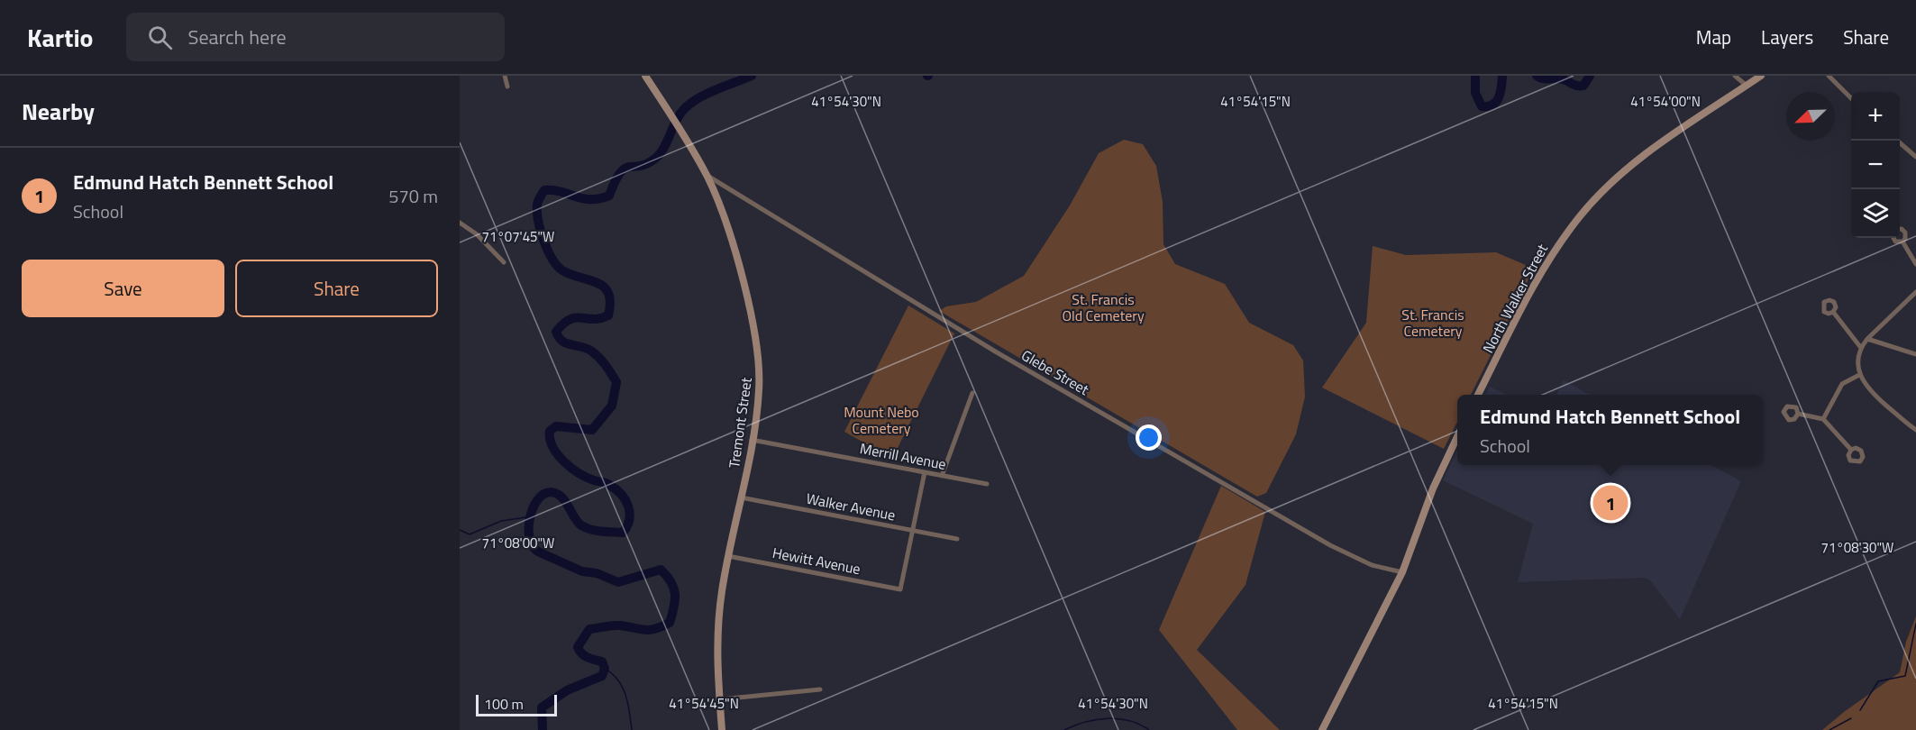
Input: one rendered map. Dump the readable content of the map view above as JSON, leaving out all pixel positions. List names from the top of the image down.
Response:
{
  "streets": {
    "main road": ["North Walker Street", "Tremont Street"],
    "street": [
      "Glebe Street",
      "Merrill Avenue",
      "Walker Avenue",
      "Hewitt Avenue"
    ]
  },
  "crossings": [
    ["Glebe Street", "Tremont Street"],
    ["Tremont Street", "Merrill Avenue"],
    ["Tremont Street", "Walker Avenue"],
    ["Tremont Street", "Hewitt Avenue"],
    ["Walker Avenue", "Hewitt Avenue"]
  ],
  "parks": ["St. Francis Old Cemetery", "St. Francis Cemetery", "Mount Nebo Cemetery"],
  "scale_bar": "100 m",
  "north": "bottom left",
  "page": {
    "header": "Kartio",
    "search": "Search here",
    "nav": ["Map", "Layers", "Share"],
    "heading": "Nearby",
    "map_buttons": ["+", "−"],
    "list": [
      {
        "mark": "1",
        "name": "Edmund Hatch Bennett School",
        "note": "School",
        "value": "570 m"
      }
    ],
    "buttons": ["Save", "Share"],
    "popup": ["Edmund Hatch Bennett School", "School"],
    "pins": "1",
    "scale": "100 m"
  },
  "coordinates": [
    "41°54'30\"N",
    "41°54'15\"N",
    "41°54'00\"N",
    "71°07'45\"W",
    "71°08'00\"W",
    "71°08'30\"W",
    "41°54'45\"N"
  ]
}
